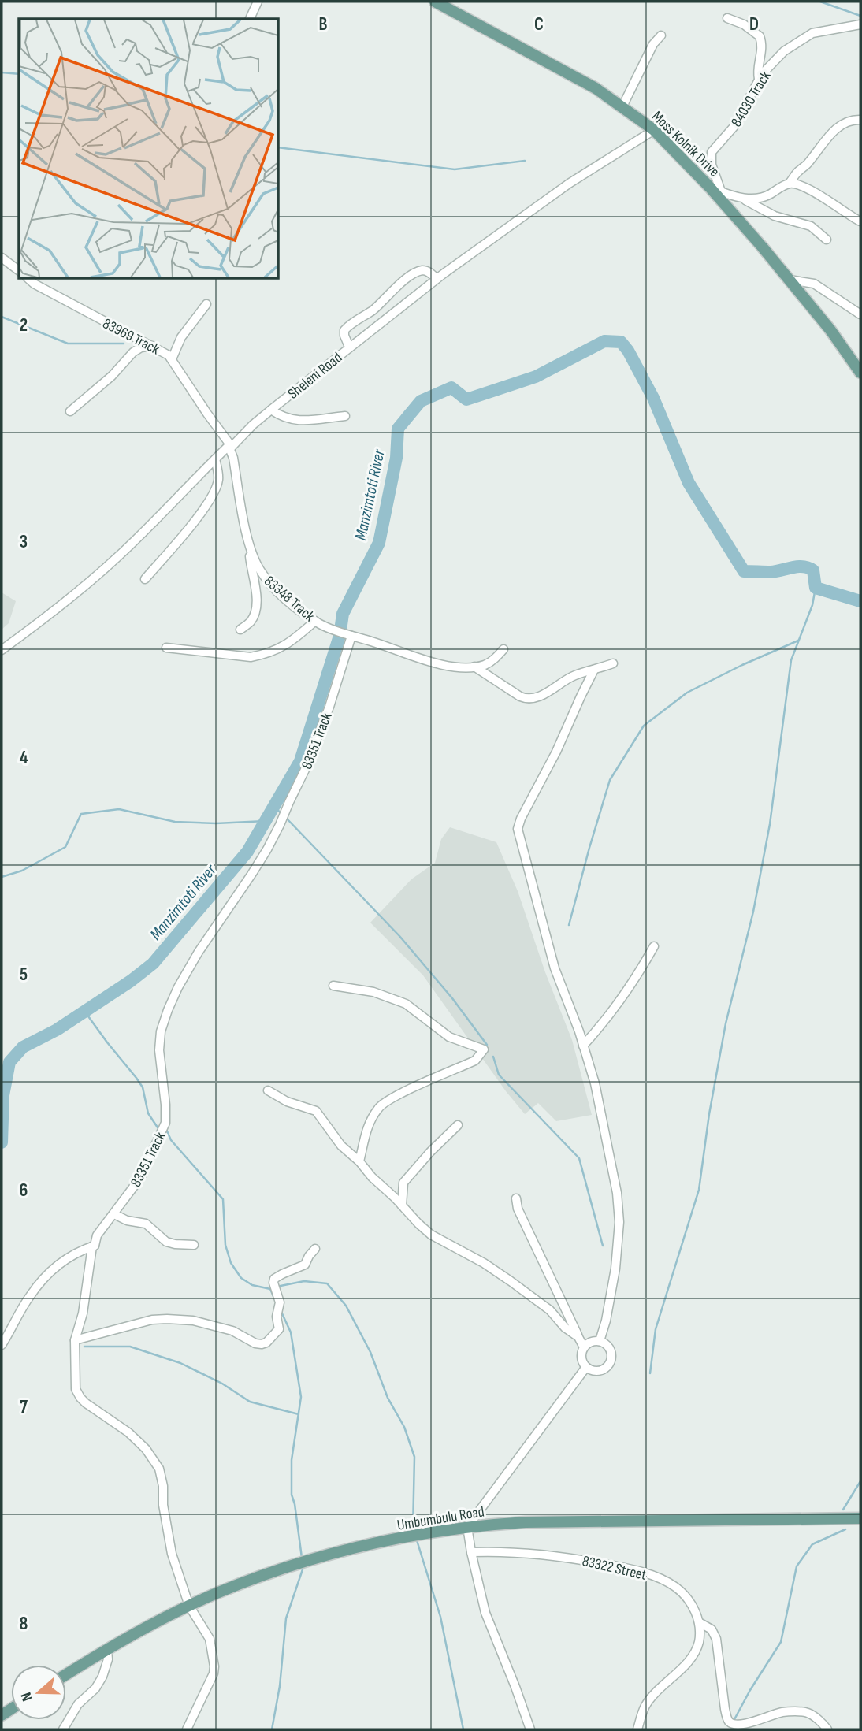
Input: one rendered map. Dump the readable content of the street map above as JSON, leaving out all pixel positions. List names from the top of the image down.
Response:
{
  "streets": {
    "main road": ["Moss Kolnik Drive", "Umbumbulu Road"],
    "street": [
      "84030 Track",
      "83969 Track",
      "Sheleni Road",
      "83348 Track",
      "83351 Track",
      "83322 Street"
    ]
  },
  "crossings": [
    ["Moss Kolnik Drive", "Sheleni Road"],
    ["83969 Track", "Sheleni Road"],
    ["83969 Track", "83348 Track"],
    ["Sheleni Road", "83348 Track"],
    ["83348 Track", "83351 Track"],
    ["83351 Track", "Umbumbulu Road"]
  ],
  "water": ["Manzimtoti River"],
  "north": "left",
  "grid": {
    "columns": ["B", "C", "D"],
    "rows": [
      "2",
      "3",
      "4",
      "5",
      "6",
      "7",
      "8"
    ]
  }
}
